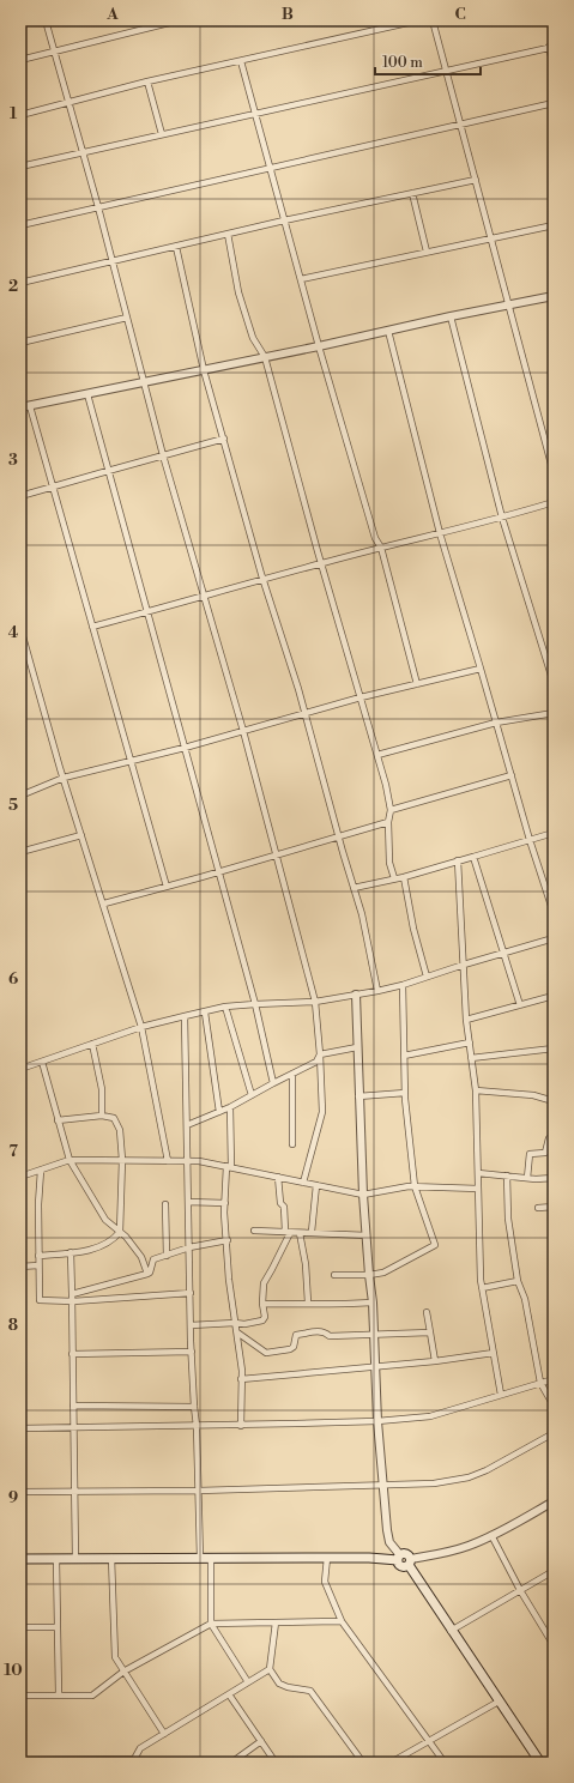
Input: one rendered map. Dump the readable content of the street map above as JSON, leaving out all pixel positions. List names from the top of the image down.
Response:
{
  "scale_bar": "100 m",
  "grid": {
    "columns": ["A", "B", "C"],
    "rows": [
      "1",
      "2",
      "3",
      "4",
      "5",
      "6",
      "7",
      "8",
      "9",
      "10"
    ]
  }
}
